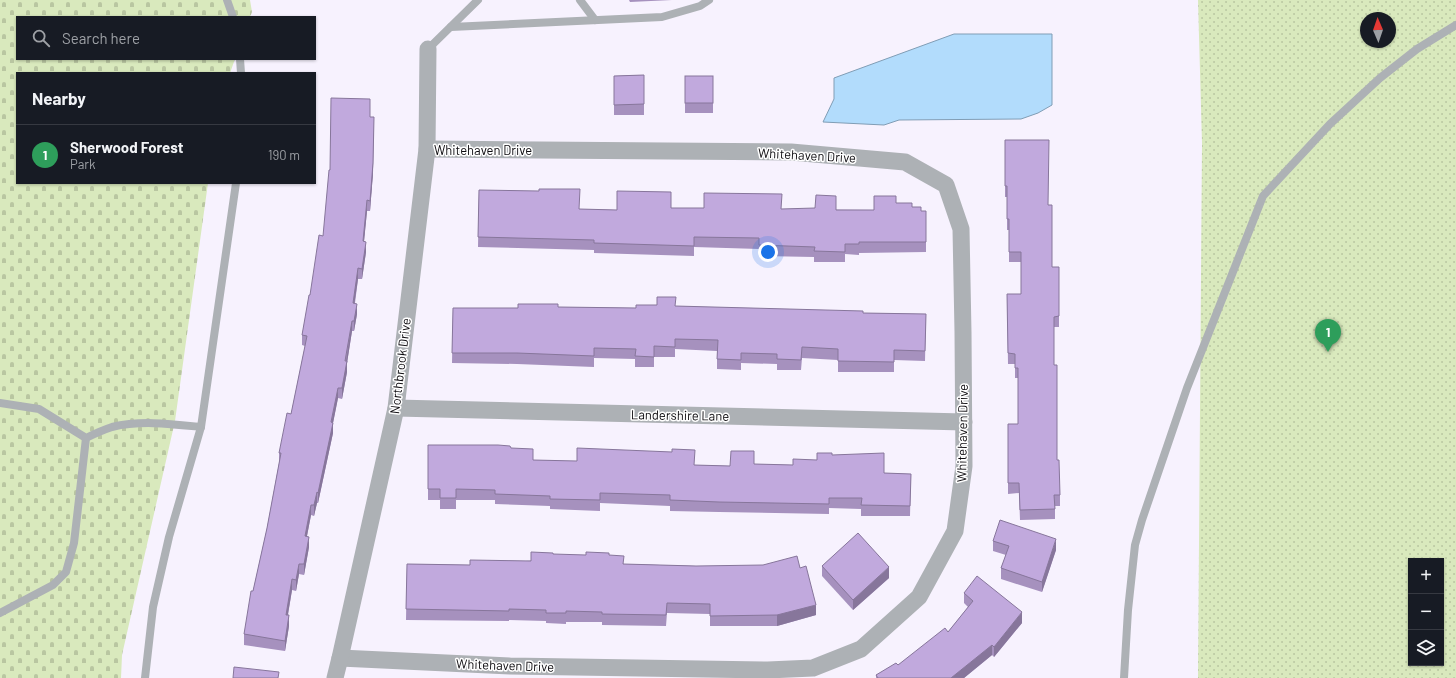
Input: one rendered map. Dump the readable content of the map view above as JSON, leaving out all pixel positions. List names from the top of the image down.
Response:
{
  "streets": {
    "street": ["Whitehaven Drive", "Northbrook Drive", "Landershire Lane"]
  },
  "crossings": [
    ["Whitehaven Drive", "Northbrook Drive"],
    ["Whitehaven Drive", "Landershire Lane"],
    ["Northbrook Drive", "Landershire Lane"]
  ],
  "north": "top",
  "page": {
    "search": "Search here",
    "heading": "Nearby",
    "list": [
      {
        "mark": "1",
        "name": "Sherwood Forest",
        "note": "Park",
        "value": "190 m"
      }
    ],
    "pins": "1",
    "map_buttons": ["+", "−"]
  }
}
